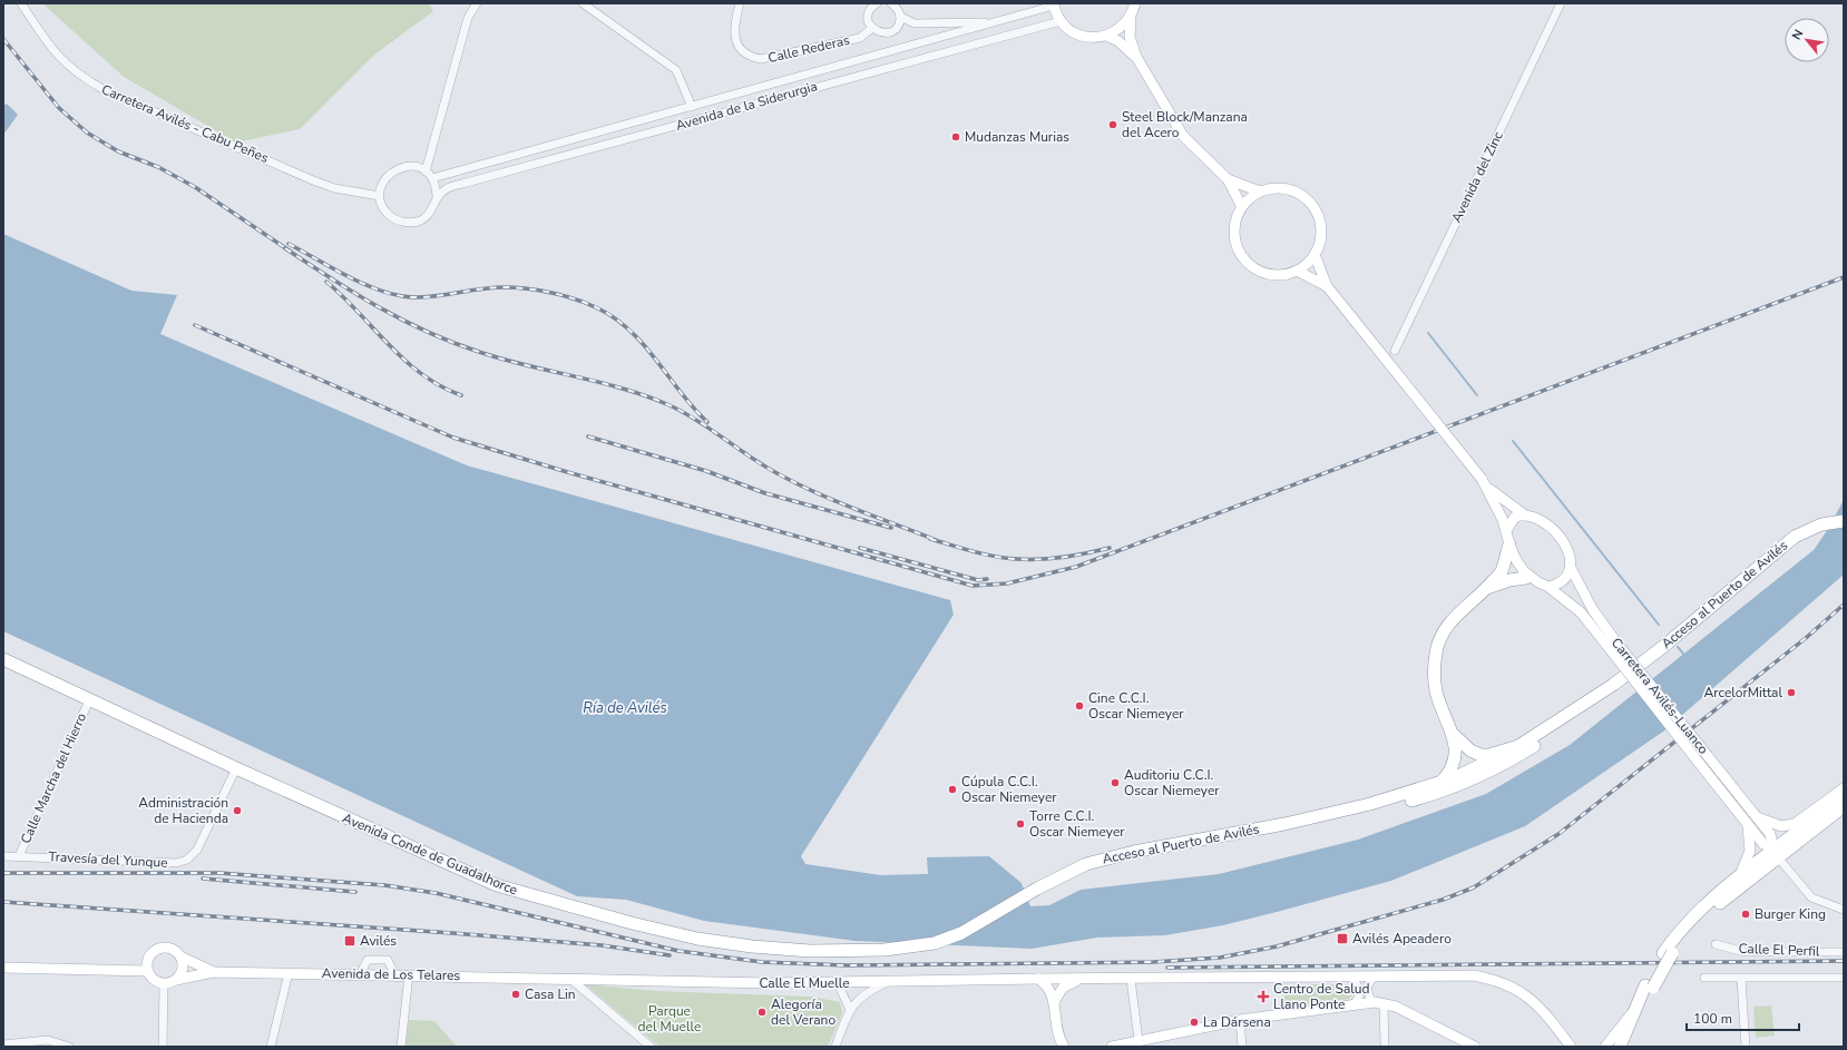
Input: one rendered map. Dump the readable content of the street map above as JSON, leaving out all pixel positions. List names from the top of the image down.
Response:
{
  "streets": {
    "highway": ["Acceso al Puerto de Avilés", "Avenida Conde de Guadalhorce"],
    "main road": ["Carretera Avilés-Luanco", "Avenida de Los Telares", "Calle El Muelle"],
    "street": [
      "Calle Rederas",
      "Avenida de la Siderurgia",
      "Carretera Avilés - Cabu Peñes",
      "Avenida del Zinc",
      "Calle Marcha del Hierro",
      "Travesía del Yunque",
      "Calle El Perfil"
    ]
  },
  "crossings": [
    ["Avenida de la Siderurgia", "Carretera Avilés - Cabu Peñes"],
    ["Acceso al Puerto de Avilés", "Avenida Conde de Guadalhorce"],
    ["Calle Marcha del Hierro", "Avenida Conde de Guadalhorce"],
    ["Calle Marcha del Hierro", "Travesía del Yunque"],
    ["Avenida Conde de Guadalhorce", "Travesía del Yunque"],
    ["Avenida de Los Telares", "Calle El Muelle"]
  ],
  "water": ["Ría de Avilés"],
  "parks": ["Parque del Muelle"],
  "places": {
    "other": [
      "Steel Block/Manzana del Acero",
      "Mudanzas Murias",
      "ArcelorMittal",
      "Cine C.C.I. Oscar Niemeyer",
      "Auditoriu C.C.I. Oscar Niemeyer",
      "Cúpula C.C.I. Oscar Niemeyer",
      "Administración de Hacienda",
      "Torre C.C.I. Oscar Niemeyer",
      "Burger King",
      "Casa Lin",
      "Alegoría del Verano",
      "La Dársena"
    ],
    "transit": ["Avilés Apeadero", "Avilés"],
    "health": ["Centro de Salud Llano Ponte"]
  },
  "scale_bar": "100 m",
  "north": "top left"
}
